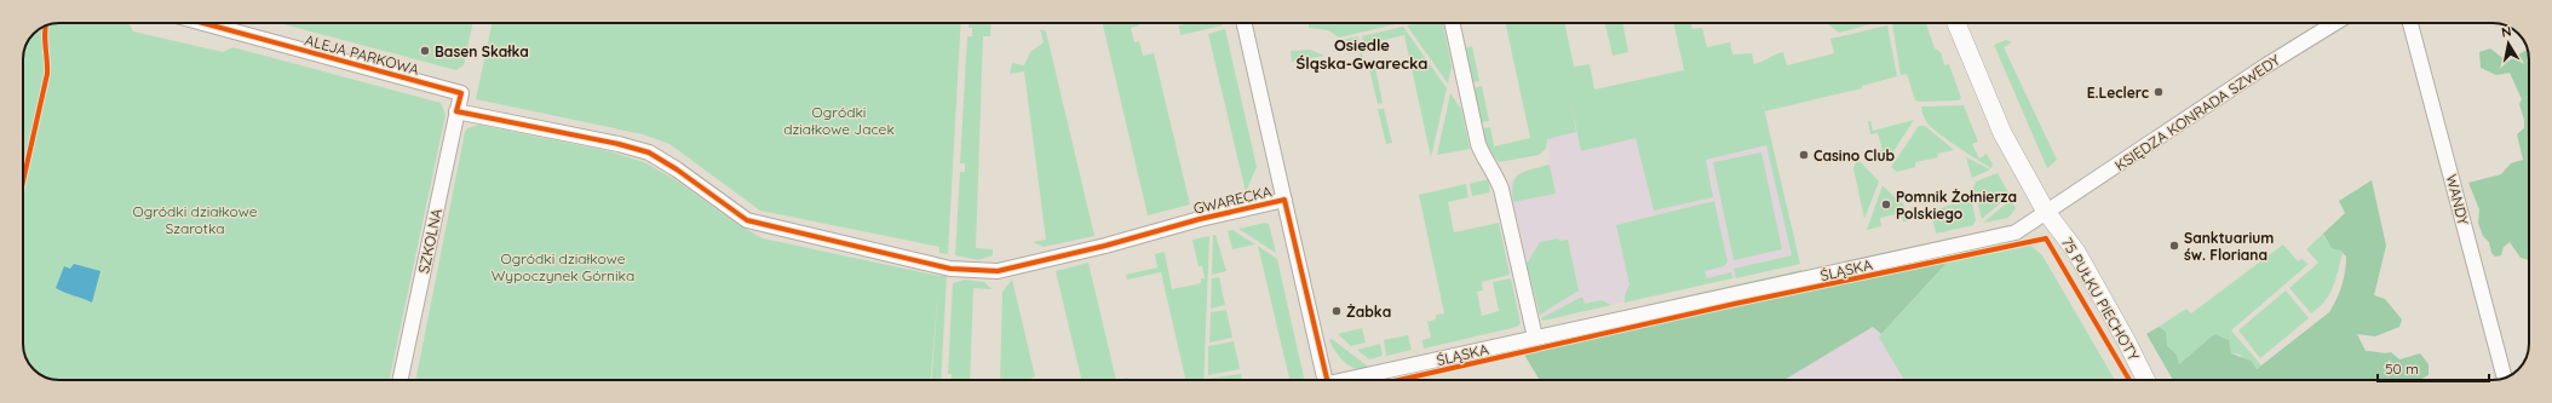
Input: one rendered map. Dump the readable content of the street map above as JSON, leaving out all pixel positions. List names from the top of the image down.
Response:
{
  "streets": {
    "main road": ["75 PUŁKU PIECHOTY"],
    "street": [
      "ALEJA PARKOWA",
      "KSIĘDZA KONRADA SZWEDY",
      "GWARECKA",
      "WANDY",
      "SZKOLNA",
      "ŚLĄSKA"
    ]
  },
  "crossings": [
    ["ALEJA PARKOWA", "SZKOLNA"],
    ["KSIĘDZA KONRADA SZWEDY", "ŚLĄSKA"],
    ["KSIĘDZA KONRADA SZWEDY", "75 PUŁKU PIECHOTY"],
    ["GWARECKA", "SZKOLNA"],
    ["ŚLĄSKA", "75 PUŁKU PIECHOTY"]
  ],
  "districts": ["Osiedle Śląska-Gwarecka"],
  "parks": ["Ogródki działkowe Jacek", "Ogródki działkowe Szarotka", "Ogródki działkowe Wypoczynek Górnika"],
  "places": [
    "Basen Skałka",
    "E.Leclerc",
    "Casino Club",
    "Pomnik Żołnierza Polskiego",
    "Sanktuarium św. Floriana",
    "Żabka"
  ],
  "scale_bar": "50 m",
  "north": "top"
}
